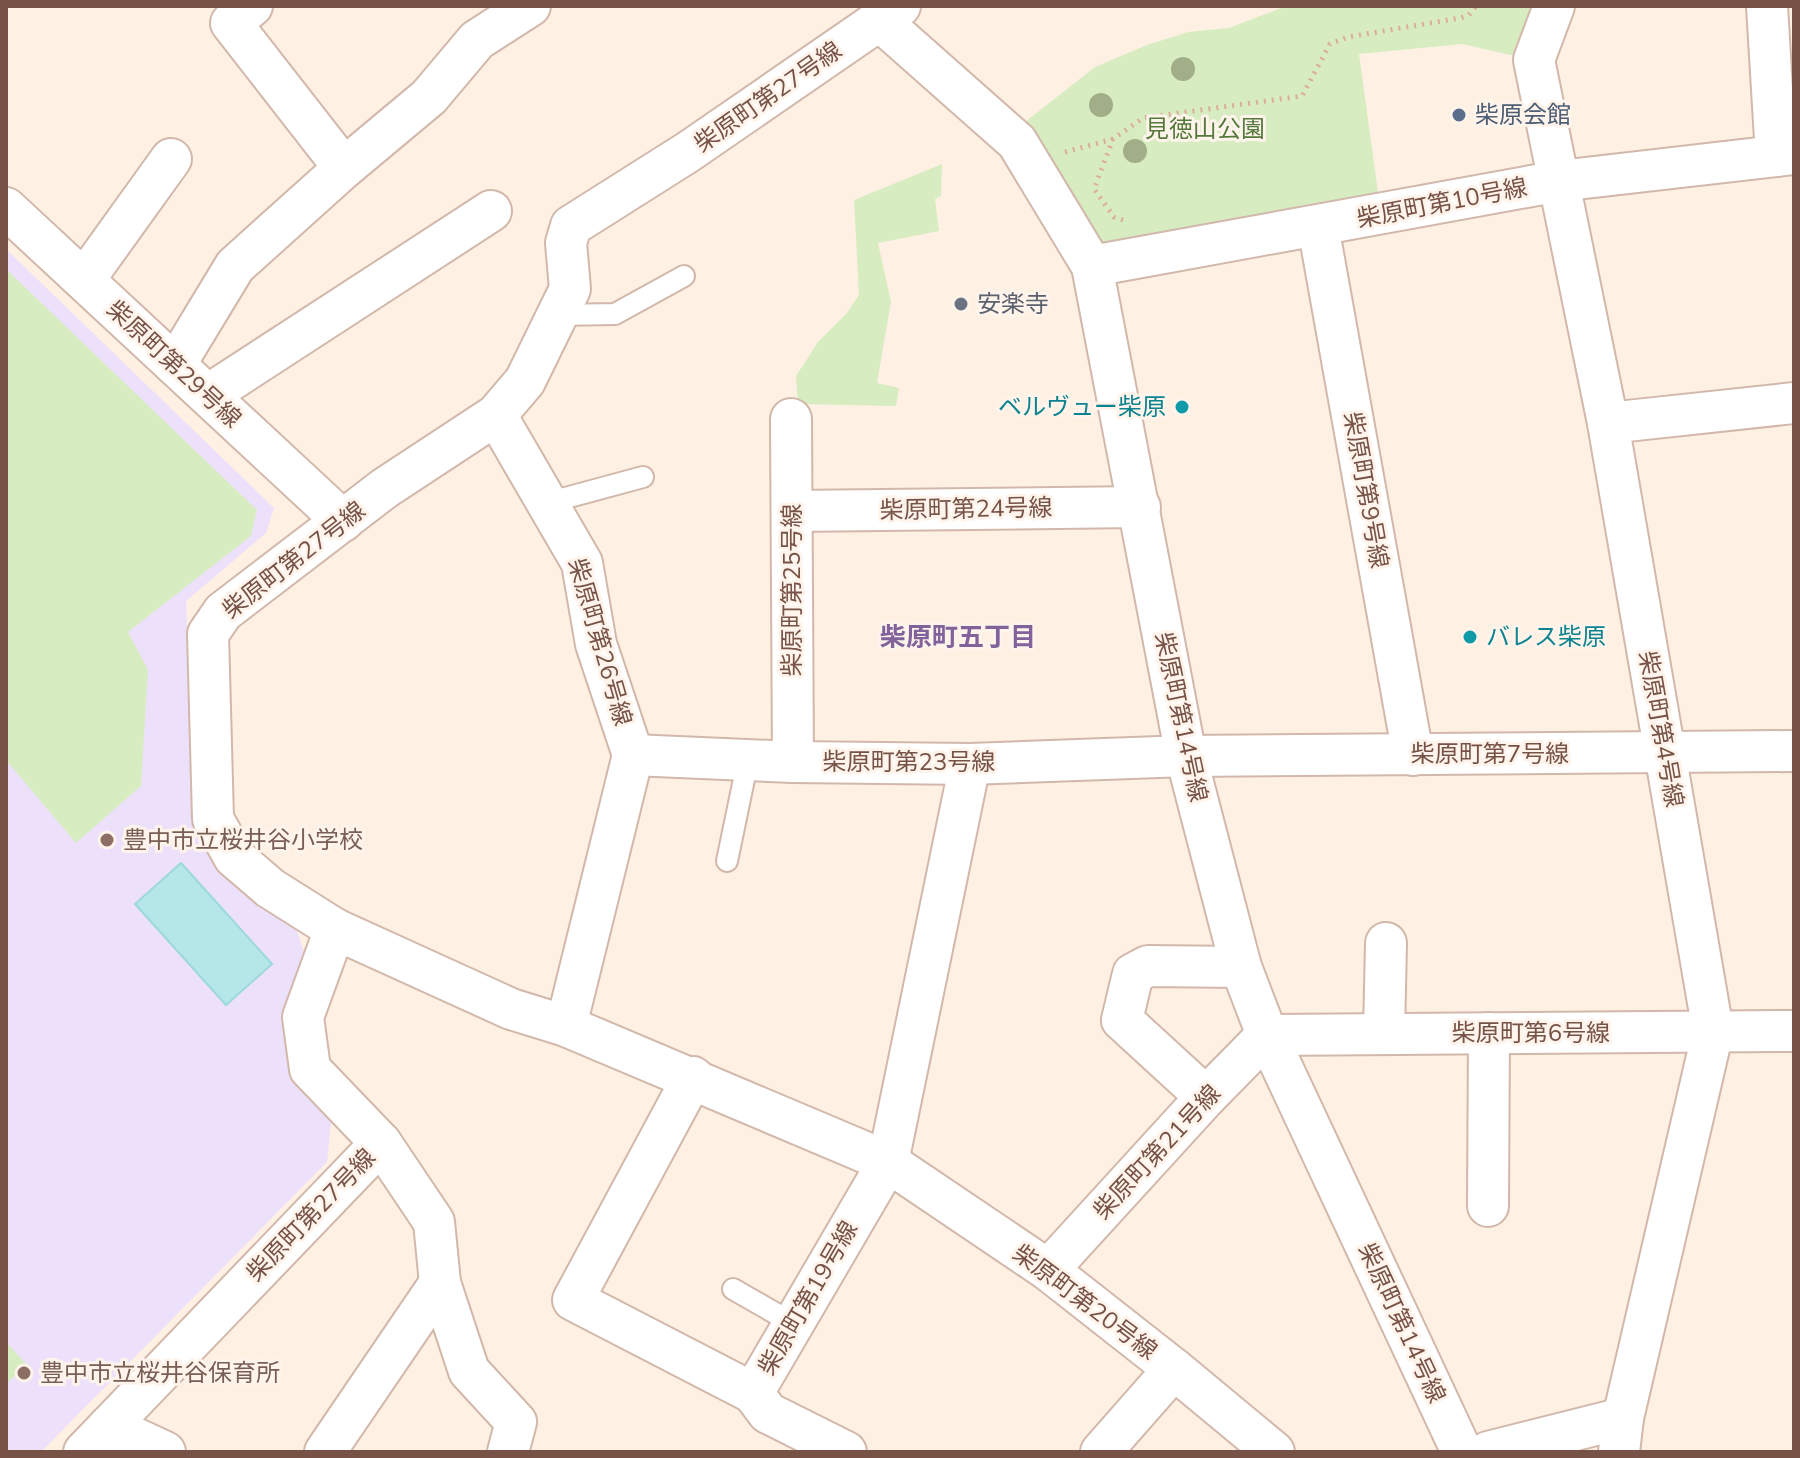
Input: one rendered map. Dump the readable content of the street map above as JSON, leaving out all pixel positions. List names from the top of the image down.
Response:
{
  "streets": {
    "street": [
      "柴原町第27号線",
      "柴原町第10号線",
      "柴原町第29号線",
      "柴原町第9号線",
      "柴原町第24号線",
      "柴原町第25号線",
      "柴原町第26号線",
      "柴原町第14号線",
      "柴原町第4号線",
      "柴原町第7号線",
      "柴原町第23号線",
      "柴原町第6号線",
      "柴原町第21号線",
      "柴原町第19号線",
      "柴原町第20号線"
    ]
  },
  "crossings": [
    ["柴原町第27号線", "柴原町第29号線"],
    ["柴原町第27号線", "柴原町第26号線"],
    ["柴原町第27号線", "柴原町第14号線"],
    ["柴原町第27号線", "柴原町第20号線"],
    ["柴原町第10号線", "柴原町第9号線"],
    ["柴原町第10号線", "柴原町第14号線"],
    ["柴原町第10号線", "柴原町第4号線"],
    ["柴原町第9号線", "柴原町第7号線"],
    ["柴原町第24号線", "柴原町第25号線"],
    ["柴原町第24号線", "柴原町第14号線"],
    ["柴原町第25号線", "柴原町第23号線"],
    ["柴原町第26号線", "柴原町第23号線"],
    ["柴原町第26号線", "柴原町第20号線"],
    ["柴原町第14号線", "柴原町第7号線"],
    ["柴原町第14号線", "柴原町第23号線"],
    ["柴原町第14号線", "柴原町第6号線"],
    ["柴原町第14号線", "柴原町第21号線"],
    ["柴原町第4号線", "柴原町第7号線"],
    ["柴原町第4号線", "柴原町第6号線"],
    ["柴原町第7号線", "柴原町第23号線"],
    ["柴原町第23号線", "柴原町第19号線"],
    ["柴原町第6号線", "柴原町第21号線"],
    ["柴原町第21号線", "柴原町第20号線"],
    ["柴原町第19号線", "柴原町第20号線"]
  ],
  "districts": ["柴原町五丁目"],
  "parks": ["見徳山公園"],
  "places": [
    "柴原会館",
    "安楽寺",
    "ベルヴュー柴原",
    "バレス柴原",
    "豊中市立桜井谷小学校",
    "豊中市立桜井谷保育所"
  ]
}
